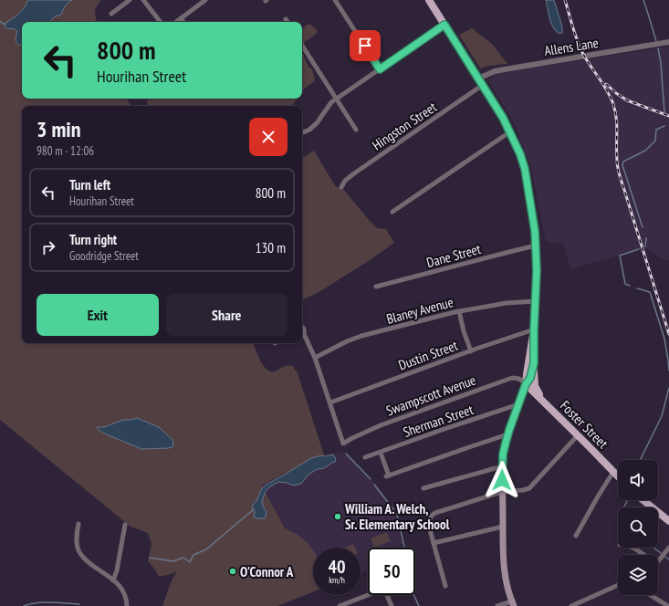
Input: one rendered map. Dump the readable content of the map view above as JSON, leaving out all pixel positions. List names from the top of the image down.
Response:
{
  "streets": {
    "main road": ["Foster Street"],
    "street": [
      "Allens Lane",
      "Hingston Street",
      "Dane Street",
      "Blaney Avenue",
      "Dustin Street",
      "Swampscott Avenue",
      "Sherman Street"
    ]
  },
  "crossings": [
    ["Dustin Street", "Swampscott Avenue"],
    ["Swampscott Avenue", "Foster Street"]
  ],
  "places": ["William A. Welch, Sr. Elementary School", "O'Connor A"],
  "page": {
    "turn": ["800 m", "Hourihan Street"],
    "heading": ["3 min", "980 m · 12:06"],
    "list": [
      {
        "name": "Turn left",
        "note": "Hourihan Street",
        "value": "800 m"
      },
      {
        "name": "Turn right",
        "note": "Goodridge Street",
        "value": "130 m"
      }
    ],
    "buttons": ["Exit", "Share"],
    "speed": "40 km/h",
    "limit": "50"
  }
}
